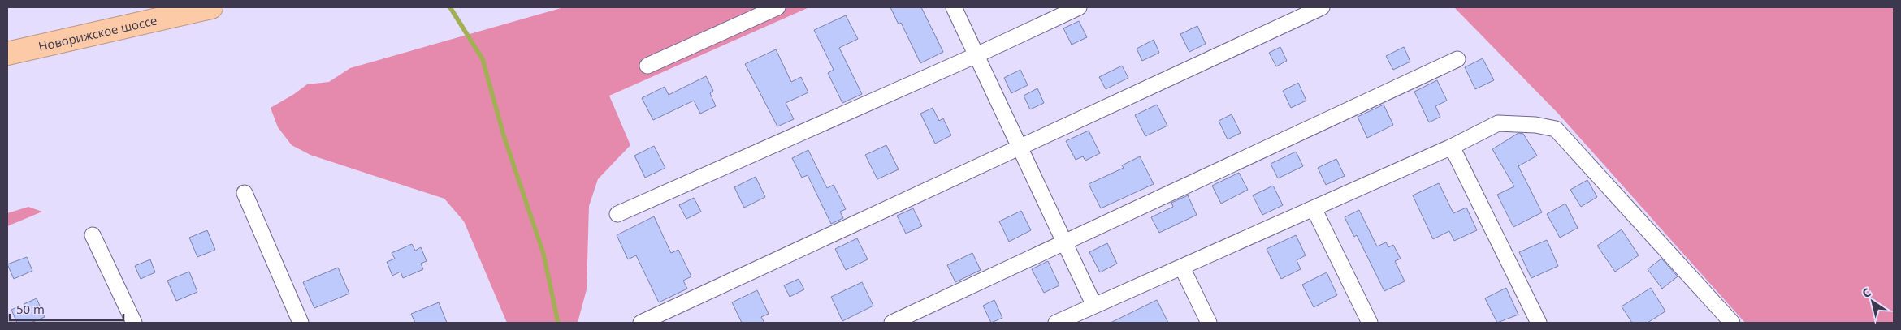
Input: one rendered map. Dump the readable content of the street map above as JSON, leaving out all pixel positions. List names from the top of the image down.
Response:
{
  "streets": {
    "highway": ["Новорижское шоссе"]
  },
  "scale_bar": "50 m",
  "north": "top left"
}
